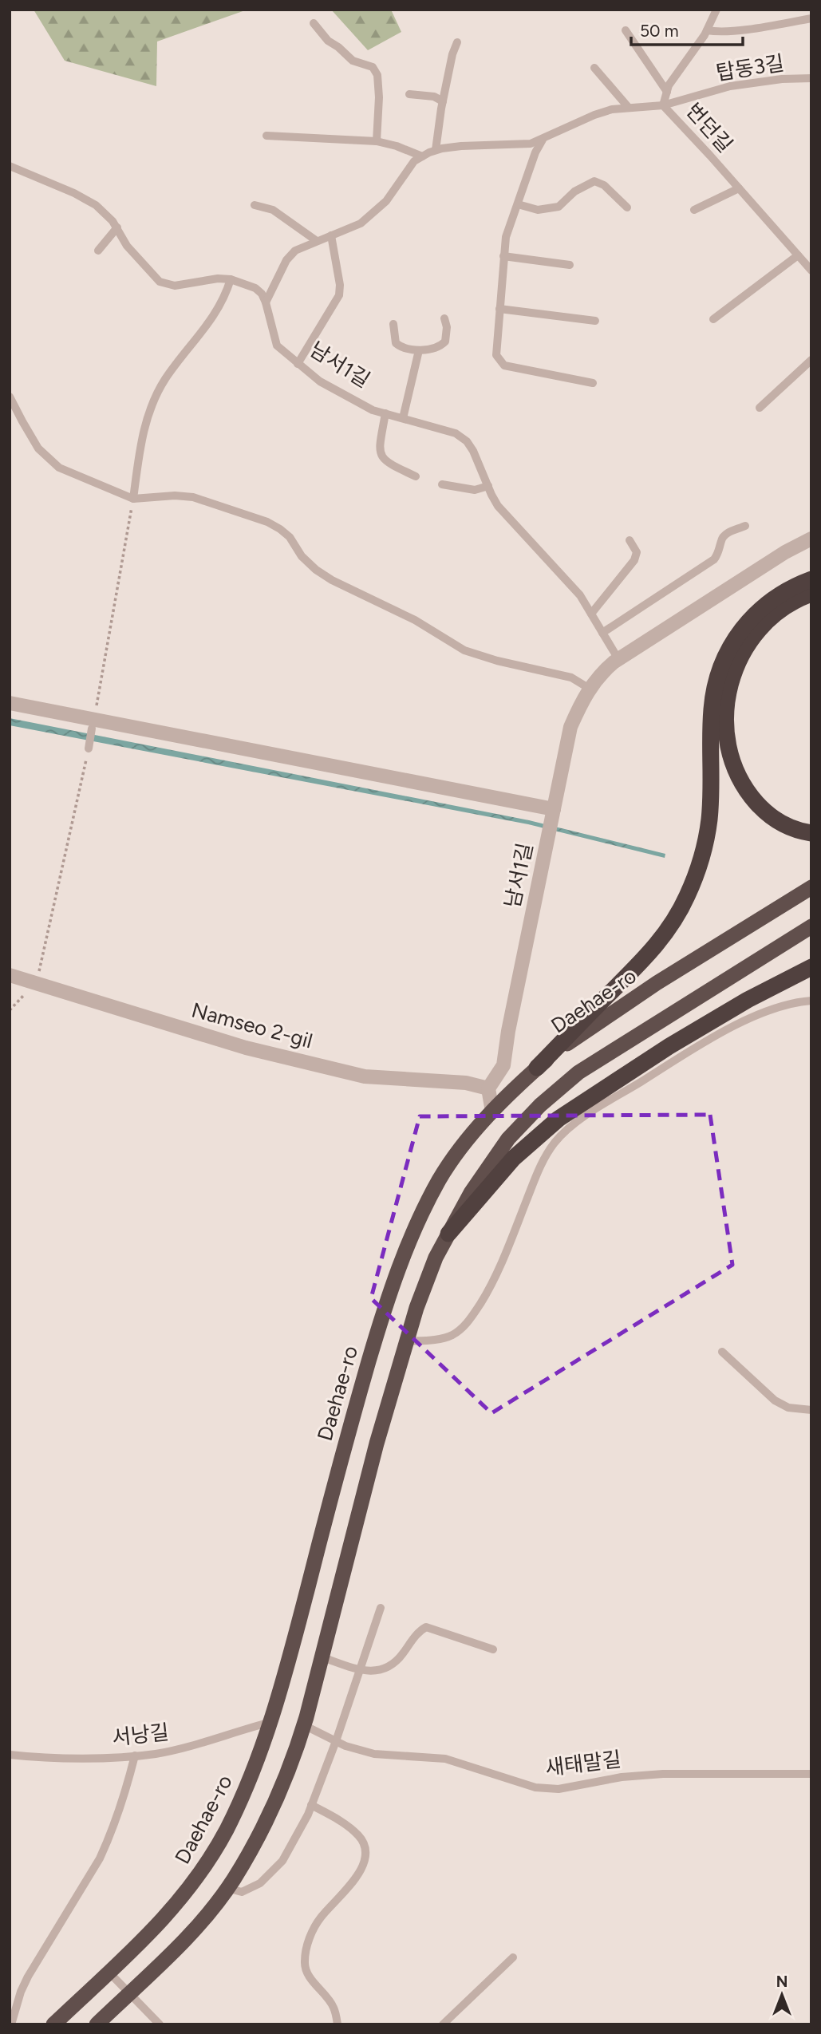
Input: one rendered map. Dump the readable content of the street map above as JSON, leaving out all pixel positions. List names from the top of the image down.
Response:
{
  "streets": {
    "highway": ["Daehae-ro"],
    "street": ["남서1길", "Namseo 2-gil"],
    "lane": [
      "탑동3길",
      "번던길",
      "서낭길",
      "새태말길"
    ]
  },
  "crossings": [
    ["탑동3길", "번던길"],
    ["번던길", "남서1길"],
    ["남서1길", "Namseo 2-gil"],
    ["Daehae-ro", "서낭길"]
  ],
  "scale_bar": "50 m",
  "north": "top"
}
